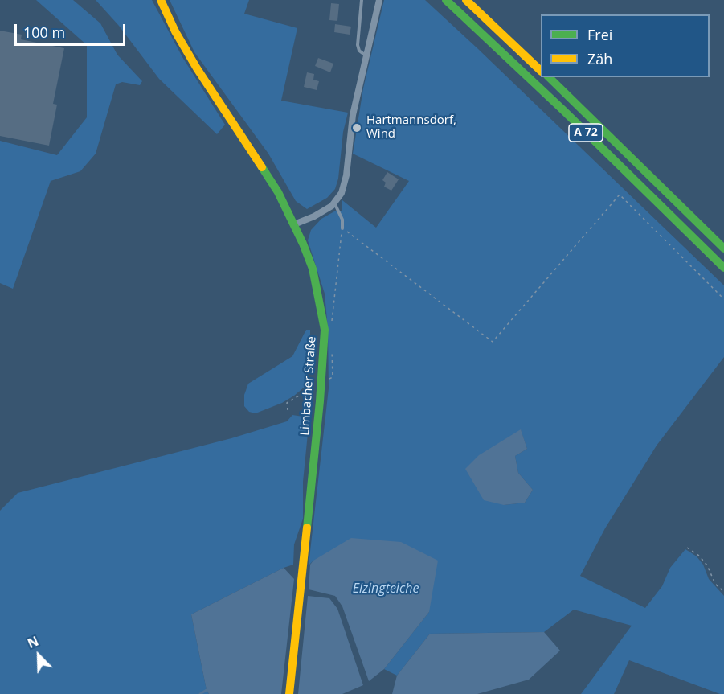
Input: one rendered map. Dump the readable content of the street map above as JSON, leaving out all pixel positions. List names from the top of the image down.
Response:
{
  "streets": {
    "main road": ["A 72", "Limbacher Straße"]
  },
  "water": ["Elzingteiche"],
  "places": ["Hartmannsdorf, Wind"],
  "legend": ["Frei", "Zäh"],
  "scale_bar": "100 m",
  "north": "top left"
}
